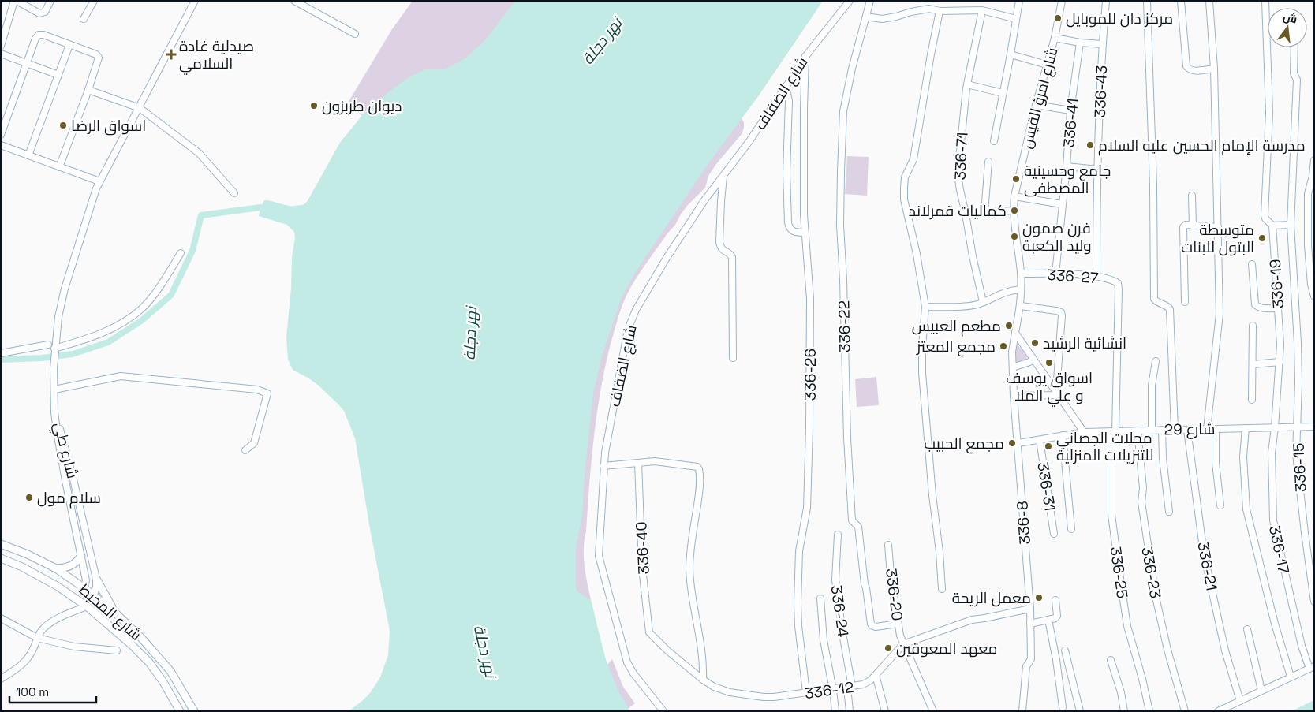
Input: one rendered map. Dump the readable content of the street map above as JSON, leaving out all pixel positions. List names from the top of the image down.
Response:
{
  "streets": {
    "main road": ["شارع المحيط"],
    "street": [
      "336-43",
      "شارع الضفاف",
      "شارع امرؤ القيس",
      "336-41",
      "336-71",
      "336-27",
      "336-19",
      "336-22",
      "336-26",
      "شارع 29",
      "شارع طي",
      "336-15",
      "336-31",
      "336-8",
      "336-40",
      "336-17",
      "336-21",
      "336-25",
      "336-23",
      "336-20",
      "336-24",
      "336-12"
    ]
  },
  "crossings": [
    ["336-43", "336-27"],
    ["شارع الضفاف", "336-26"],
    ["شارع امرؤ القيس", "336-27"],
    ["شارع امرؤ القيس", "336-8"],
    ["336-41", "336-27"],
    ["336-27", "شارع 29"],
    ["336-27", "336-25"],
    ["336-19", "شارع 29"],
    ["336-19", "336-17"],
    ["336-22", "336-20"],
    ["336-26", "336-12"],
    ["شارع 29", "336-15"],
    ["شارع 29", "336-31"],
    ["شارع 29", "336-8"],
    ["شارع 29", "336-17"],
    ["شارع 29", "336-21"],
    ["شارع 29", "336-25"],
    ["شارع 29", "336-23"],
    ["شارع طي", "شارع المحيط"],
    ["336-8", "336-12"],
    ["336-40", "336-12"],
    ["336-20", "336-12"],
    ["336-24", "336-12"]
  ],
  "water": ["نهر دجلة"],
  "places": {
    "other": [
      "مركز دان للموبايل",
      "ديوان طربزون",
      "اسواق الرضا",
      "مدرسة الإمام الحسين عليه السلام",
      "جامع وحسينية المصطفى",
      "كماليات قمرلاند",
      "فرن صمون وليد الكعبة",
      "متوسطة البتول للبنات",
      "مطعم العبيس",
      "انشائية الرشيد",
      "مجمع المعتز",
      "اسواق يوسف و علي الملا",
      "مجمع الحبيب",
      "محلات الجصاني للتنزيلات المنزلية",
      "سلام مول",
      "معمل الريحة",
      "معهد المعوقين"
    ],
    "health": ["صيدلية غادة السلامي"]
  },
  "scale_bar": "100 m",
  "north": "top"
}
